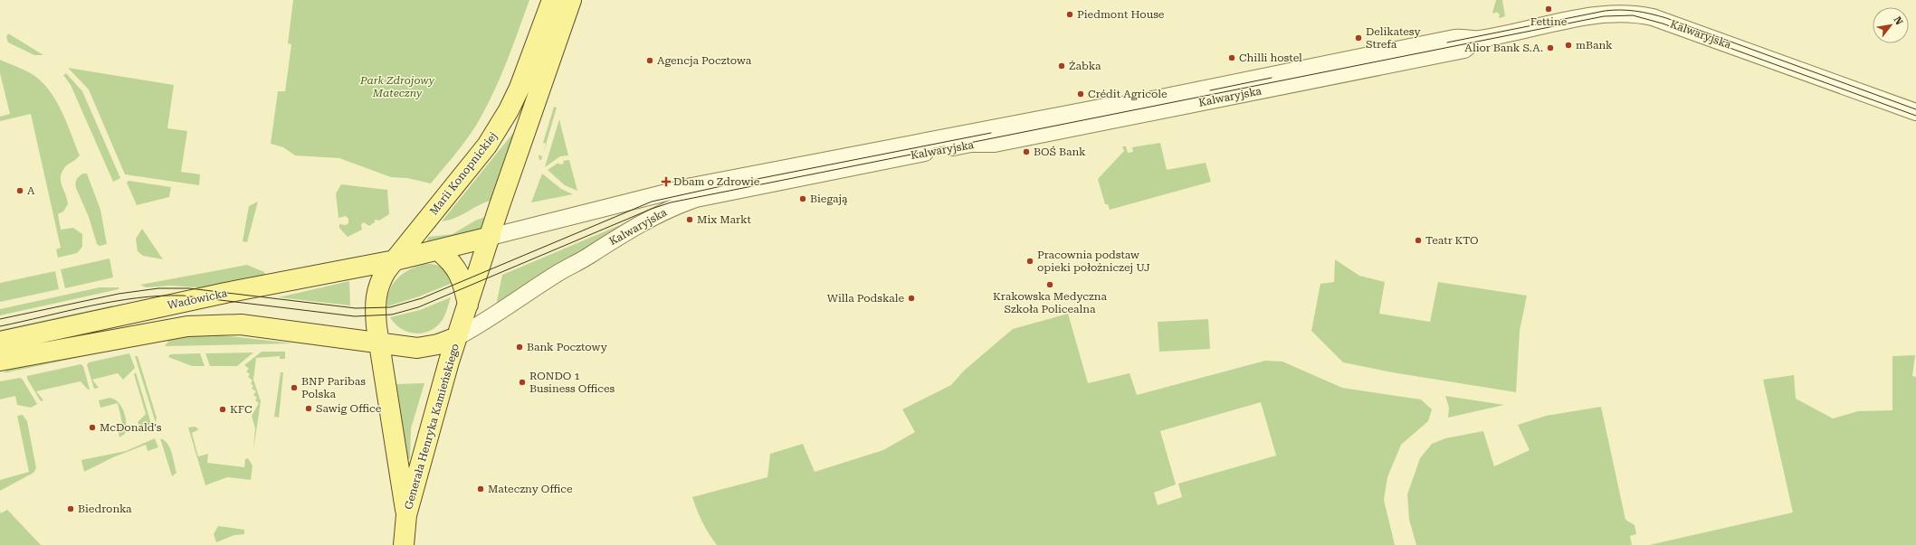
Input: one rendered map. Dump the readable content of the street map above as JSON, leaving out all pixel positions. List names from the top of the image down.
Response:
{
  "streets": {
    "main road": ["Marii Konopnickiej", "Wadowicka", "Generała Henryka Kamieńskiego"],
    "street": ["Kalwaryjska"]
  },
  "crossings": [
    ["Kalwaryjska", "Marii Konopnickiej"],
    ["Kalwaryjska", "Wadowicka"],
    ["Kalwaryjska", "Generała Henryka Kamieńskiego"],
    ["Marii Konopnickiej", "Wadowicka"],
    ["Marii Konopnickiej", "Generała Henryka Kamieńskiego"],
    ["Wadowicka", "Generała Henryka Kamieńskiego"]
  ],
  "parks": ["Park Zdrojowy Mateczny"],
  "places": {
    "other": [
      "Fettine",
      "Piedmont House",
      "Delikatesy Strefa",
      "mBank",
      "Alior Bank S.A.",
      "Chilli hostel",
      "Agencja Pocztowa",
      "Żabka",
      "Crédit Agricole",
      "BOŚ Bank",
      "A",
      "Biegają",
      "Mix Markt",
      "Teatr KTO",
      "Pracownia podstaw opieki położniczej UJ",
      "Krakowska Medyczna Szkoła Policealna",
      "Willa Podskale",
      "Bank Pocztowy",
      "RONDO 1 Business Offices",
      "BNP Paribas Polska",
      "Sawig Office",
      "KFC",
      "McDonald's",
      "Mateczny Office",
      "Biedronka"
    ],
    "health": ["Dbam o Zdrowie"]
  },
  "north": "top right"
}
